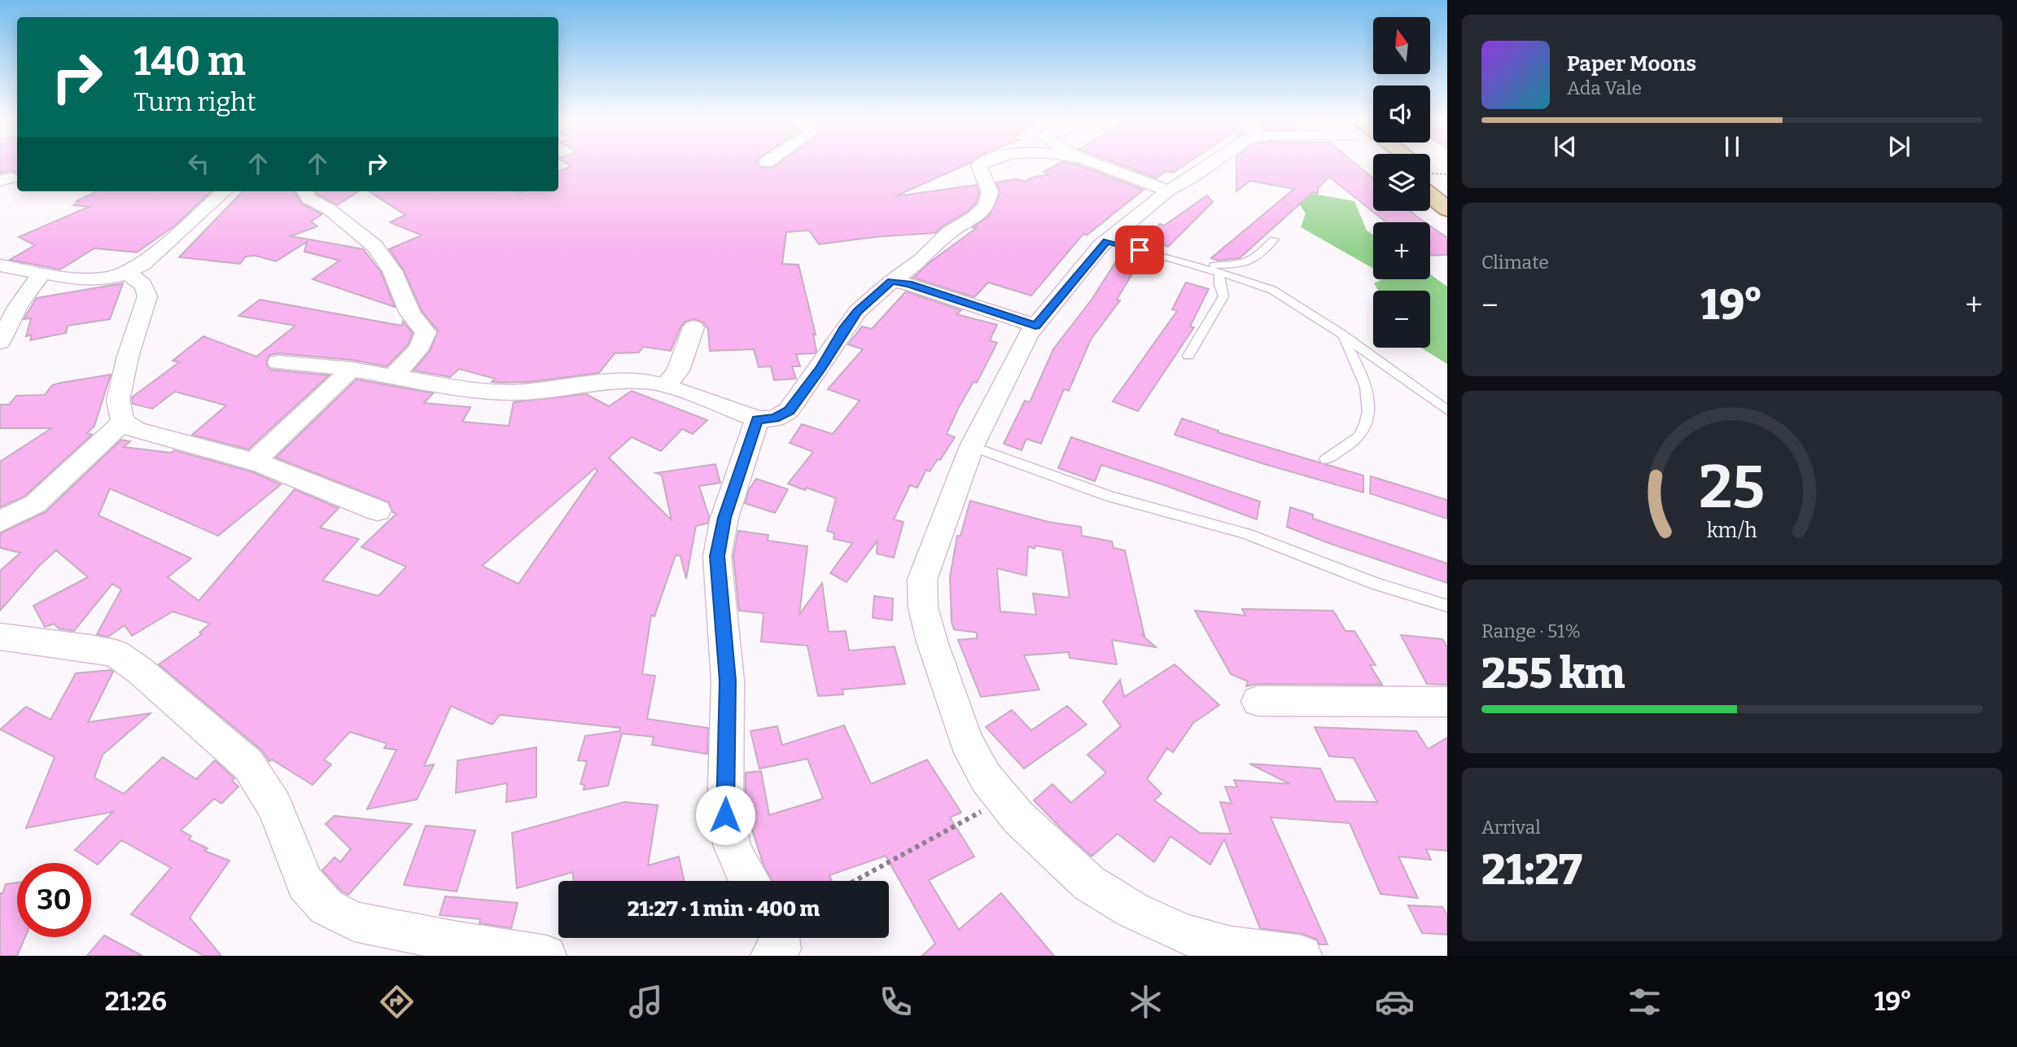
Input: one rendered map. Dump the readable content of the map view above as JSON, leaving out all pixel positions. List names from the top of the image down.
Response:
{
  "north": "top",
  "page": {
    "map_buttons": ["+", "−"],
    "turn": ["140 m", "Turn right"],
    "song": ["Paper Moons", "Ada Vale"],
    "tile": [
      "Climate",
      ["Range · 51%", "255 km"],
      ["Arrival", "21:27"]
    ],
    "heat": ["−", "19°", "+"],
    "limit": "30",
    "trip": "21:27 · 1 min · 400 m",
    "tabs": ["21:26", "19°"],
    "gauge": ["25", "km/h"]
  }
}
